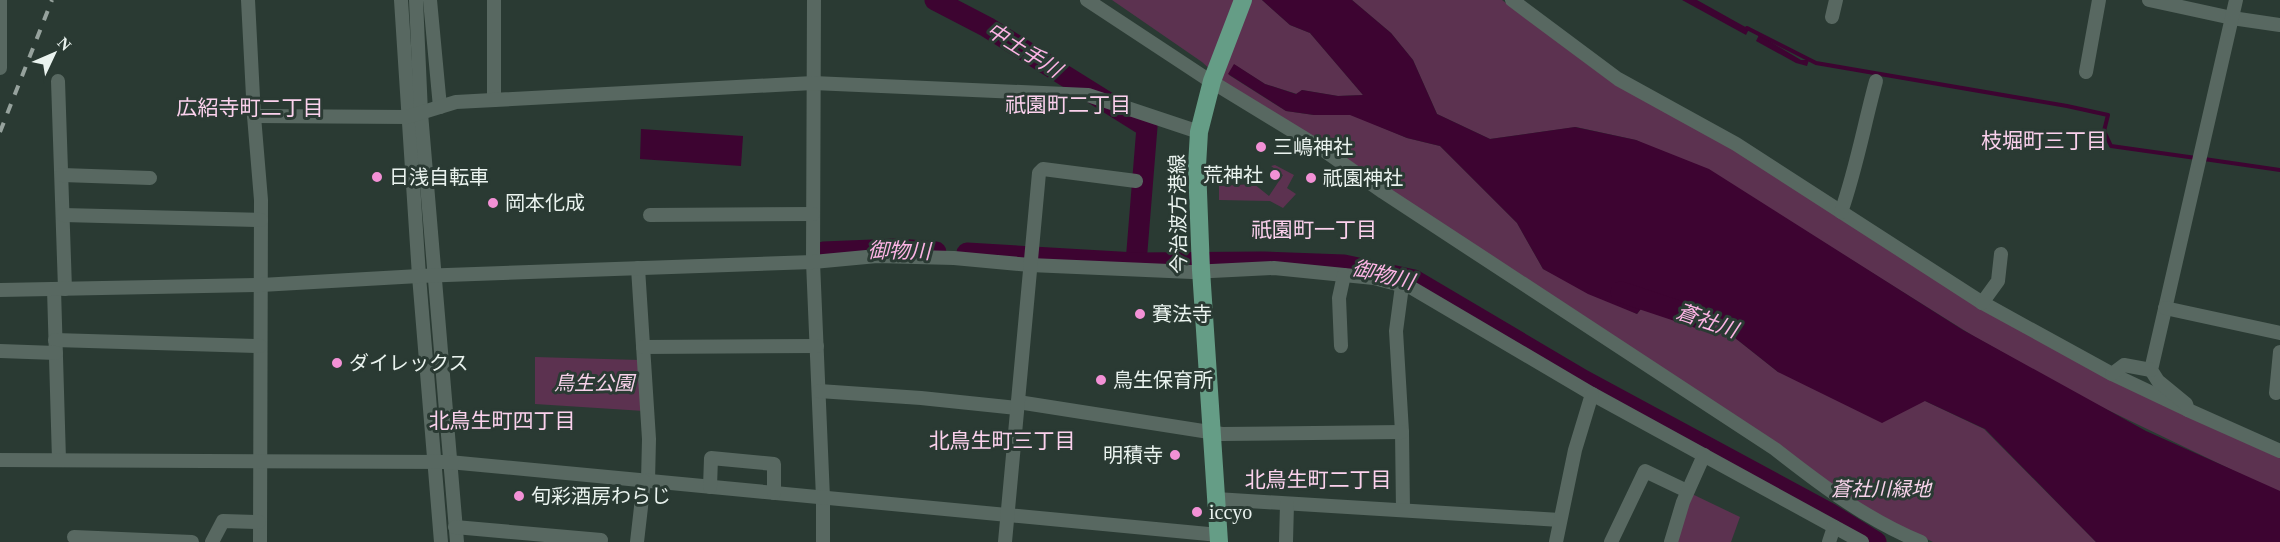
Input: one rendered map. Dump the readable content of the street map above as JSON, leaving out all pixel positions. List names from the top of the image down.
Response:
{
  "streets": {
    "main road": ["今治波方港線"]
  },
  "districts": [
    "祇園町二丁目",
    "広紹寺町二丁目",
    "枝堀町三丁目",
    "祇園町一丁目",
    "北鳥生町四丁目",
    "北鳥生町三丁目",
    "北鳥生町二丁目"
  ],
  "water": ["中土手川", "御物川", "蒼社川"],
  "parks": ["鳥生公園", "蒼社川緑地"],
  "places": [
    "三嶋神社",
    "荒神社",
    "日浅自転車",
    "祇園神社",
    "岡本化成",
    "賽法寺",
    "ダイレックス",
    "鳥生保育所",
    "明積寺",
    "旬彩酒房わらじ",
    "iccyo"
  ],
  "north": "top right"
}
